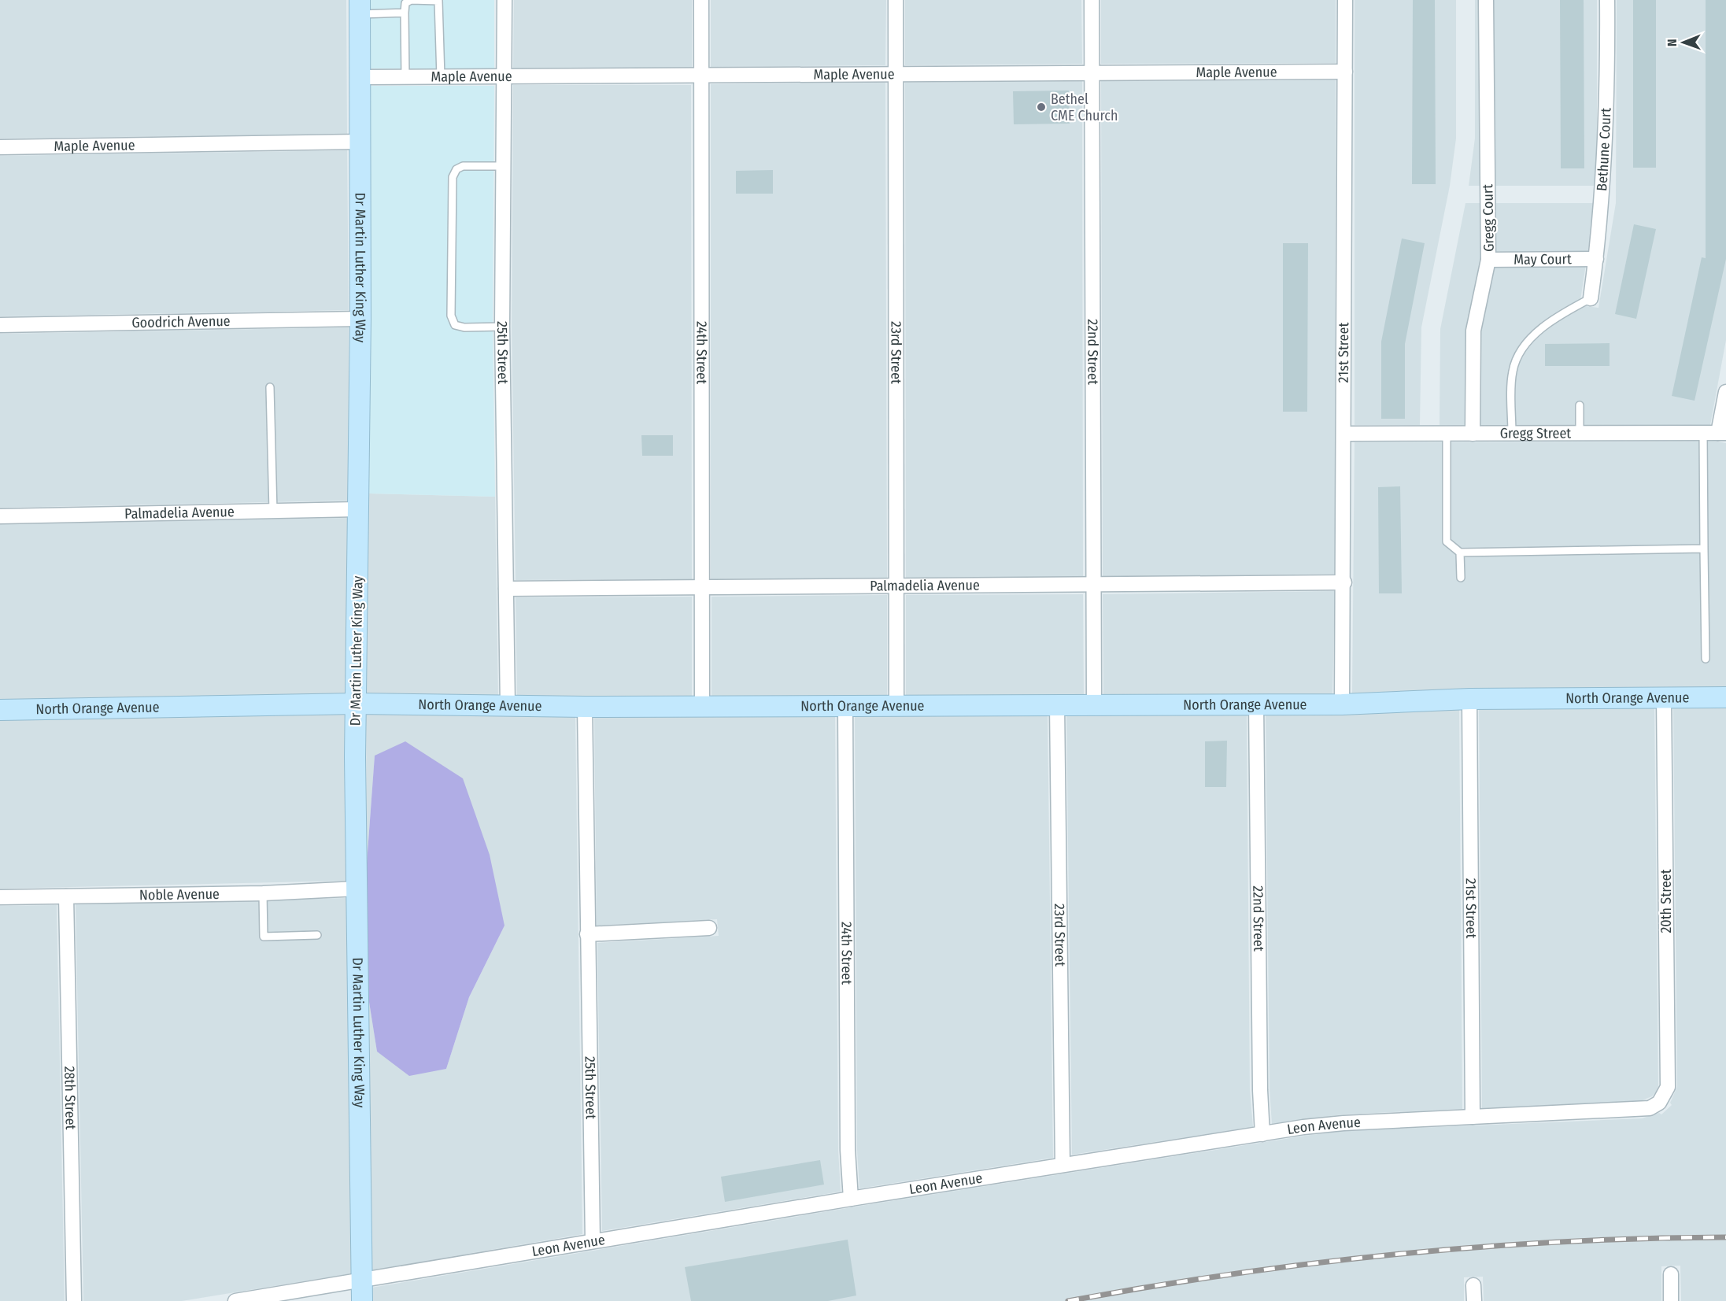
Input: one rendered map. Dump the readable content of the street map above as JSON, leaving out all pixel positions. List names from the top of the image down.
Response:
{
  "streets": {
    "street": [
      "Maple Avenue",
      "Bethune Court",
      "Gregg Court",
      "May Court",
      "Dr Martin Luther King Way",
      "Goodrich Avenue",
      "22nd Street",
      "21st Street",
      "23rd Street",
      "25th Street",
      "24th Street",
      "Gregg Street",
      "Palmadelia Avenue",
      "North Orange Avenue",
      "Noble Avenue",
      "20th Street",
      "28th Street",
      "Leon Avenue"
    ]
  },
  "crossings": [
    ["Maple Avenue", "Dr Martin Luther King Way"],
    ["Maple Avenue", "22nd Street"],
    ["Maple Avenue", "21st Street"],
    ["Maple Avenue", "23rd Street"],
    ["Maple Avenue", "25th Street"],
    ["Maple Avenue", "24th Street"],
    ["Bethune Court", "May Court"],
    ["Gregg Court", "May Court"],
    ["Gregg Court", "Gregg Street"],
    ["Dr Martin Luther King Way", "Goodrich Avenue"],
    ["Dr Martin Luther King Way", "Palmadelia Avenue"],
    ["Dr Martin Luther King Way", "North Orange Avenue"],
    ["Dr Martin Luther King Way", "Noble Avenue"],
    ["Dr Martin Luther King Way", "Leon Avenue"],
    ["22nd Street", "Palmadelia Avenue"],
    ["22nd Street", "North Orange Avenue"],
    ["22nd Street", "Leon Avenue"],
    ["21st Street", "Gregg Street"],
    ["21st Street", "Palmadelia Avenue"],
    ["21st Street", "North Orange Avenue"],
    ["21st Street", "Leon Avenue"],
    ["23rd Street", "Palmadelia Avenue"],
    ["23rd Street", "North Orange Avenue"],
    ["23rd Street", "Leon Avenue"],
    ["25th Street", "Palmadelia Avenue"],
    ["25th Street", "North Orange Avenue"],
    ["25th Street", "Leon Avenue"],
    ["24th Street", "Palmadelia Avenue"],
    ["24th Street", "North Orange Avenue"],
    ["24th Street", "Leon Avenue"],
    ["North Orange Avenue", "20th Street"],
    ["Noble Avenue", "28th Street"],
    ["20th Street", "Leon Avenue"]
  ],
  "places": ["Bethel CME Church"],
  "north": "left"
}
